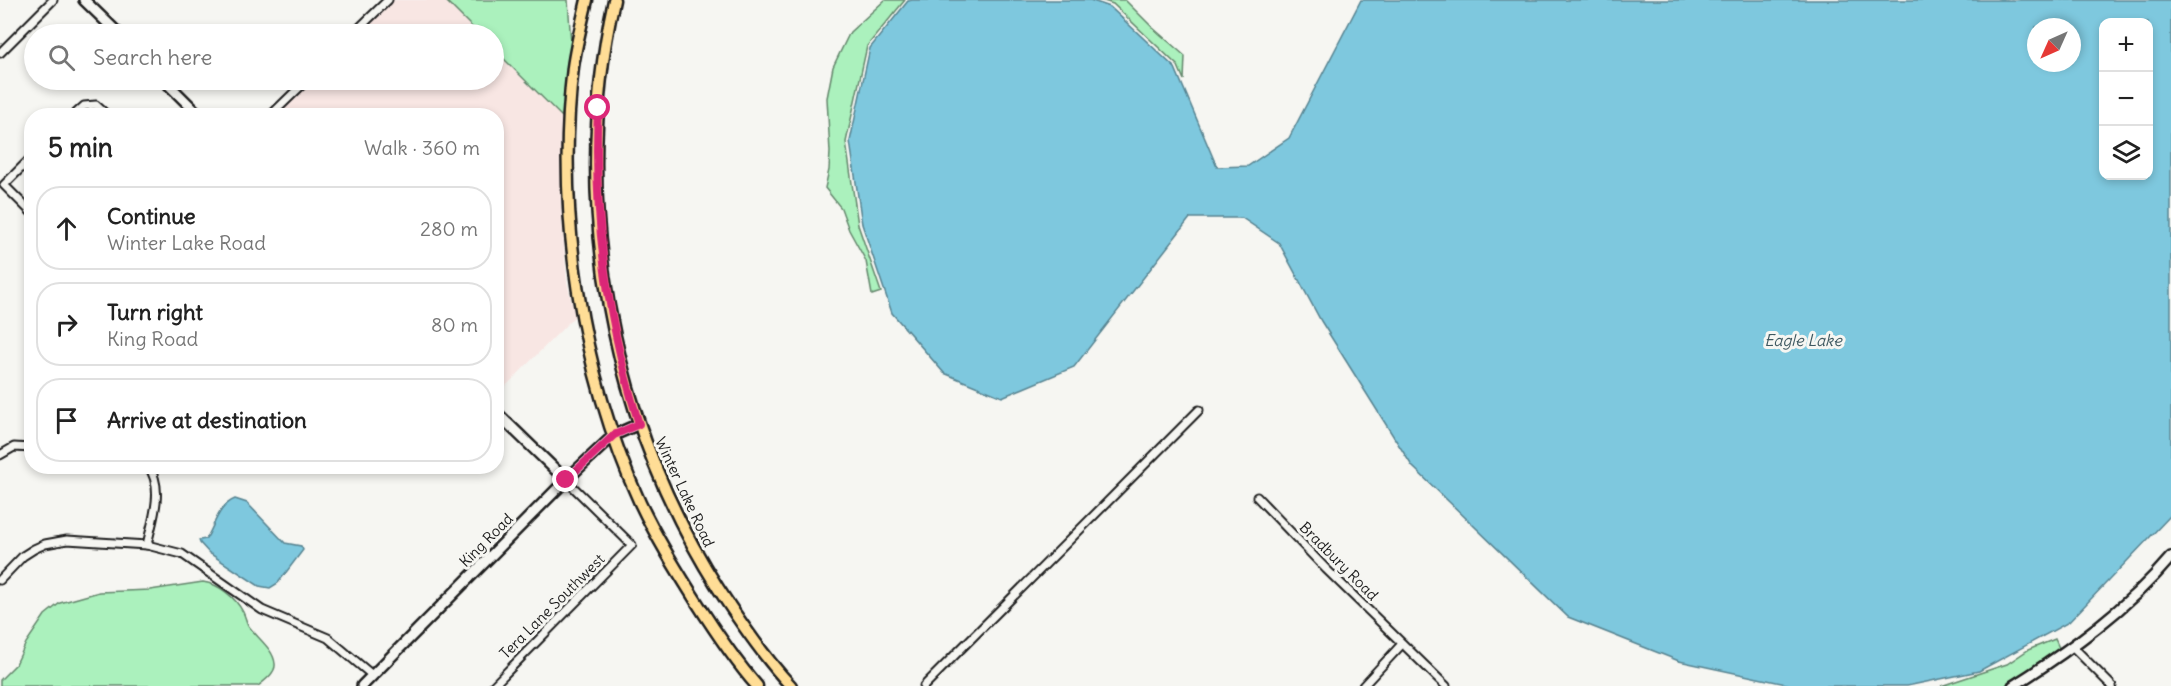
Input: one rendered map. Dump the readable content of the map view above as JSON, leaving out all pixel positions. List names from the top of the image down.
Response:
{
  "streets": {
    "main road": ["Winter Lake Road"],
    "street": ["King Road", "Bradbury Road", "Tera Lane Southwest"]
  },
  "crossings": [
    ["Winter Lake Road", "King Road"],
    ["King Road", "Tera Lane Southwest"]
  ],
  "water": ["Eagle Lake"],
  "north": "bottom left",
  "page": {
    "map_buttons": ["+", "−"],
    "search": "Search here",
    "heading": ["5 min", "Walk · 360 m"],
    "list": [
      ["Continue", "Winter Lake Road", "280 m"],
      ["Turn right", "King Road", "80 m"],
      "Arrive at destination"
    ]
  }
}
